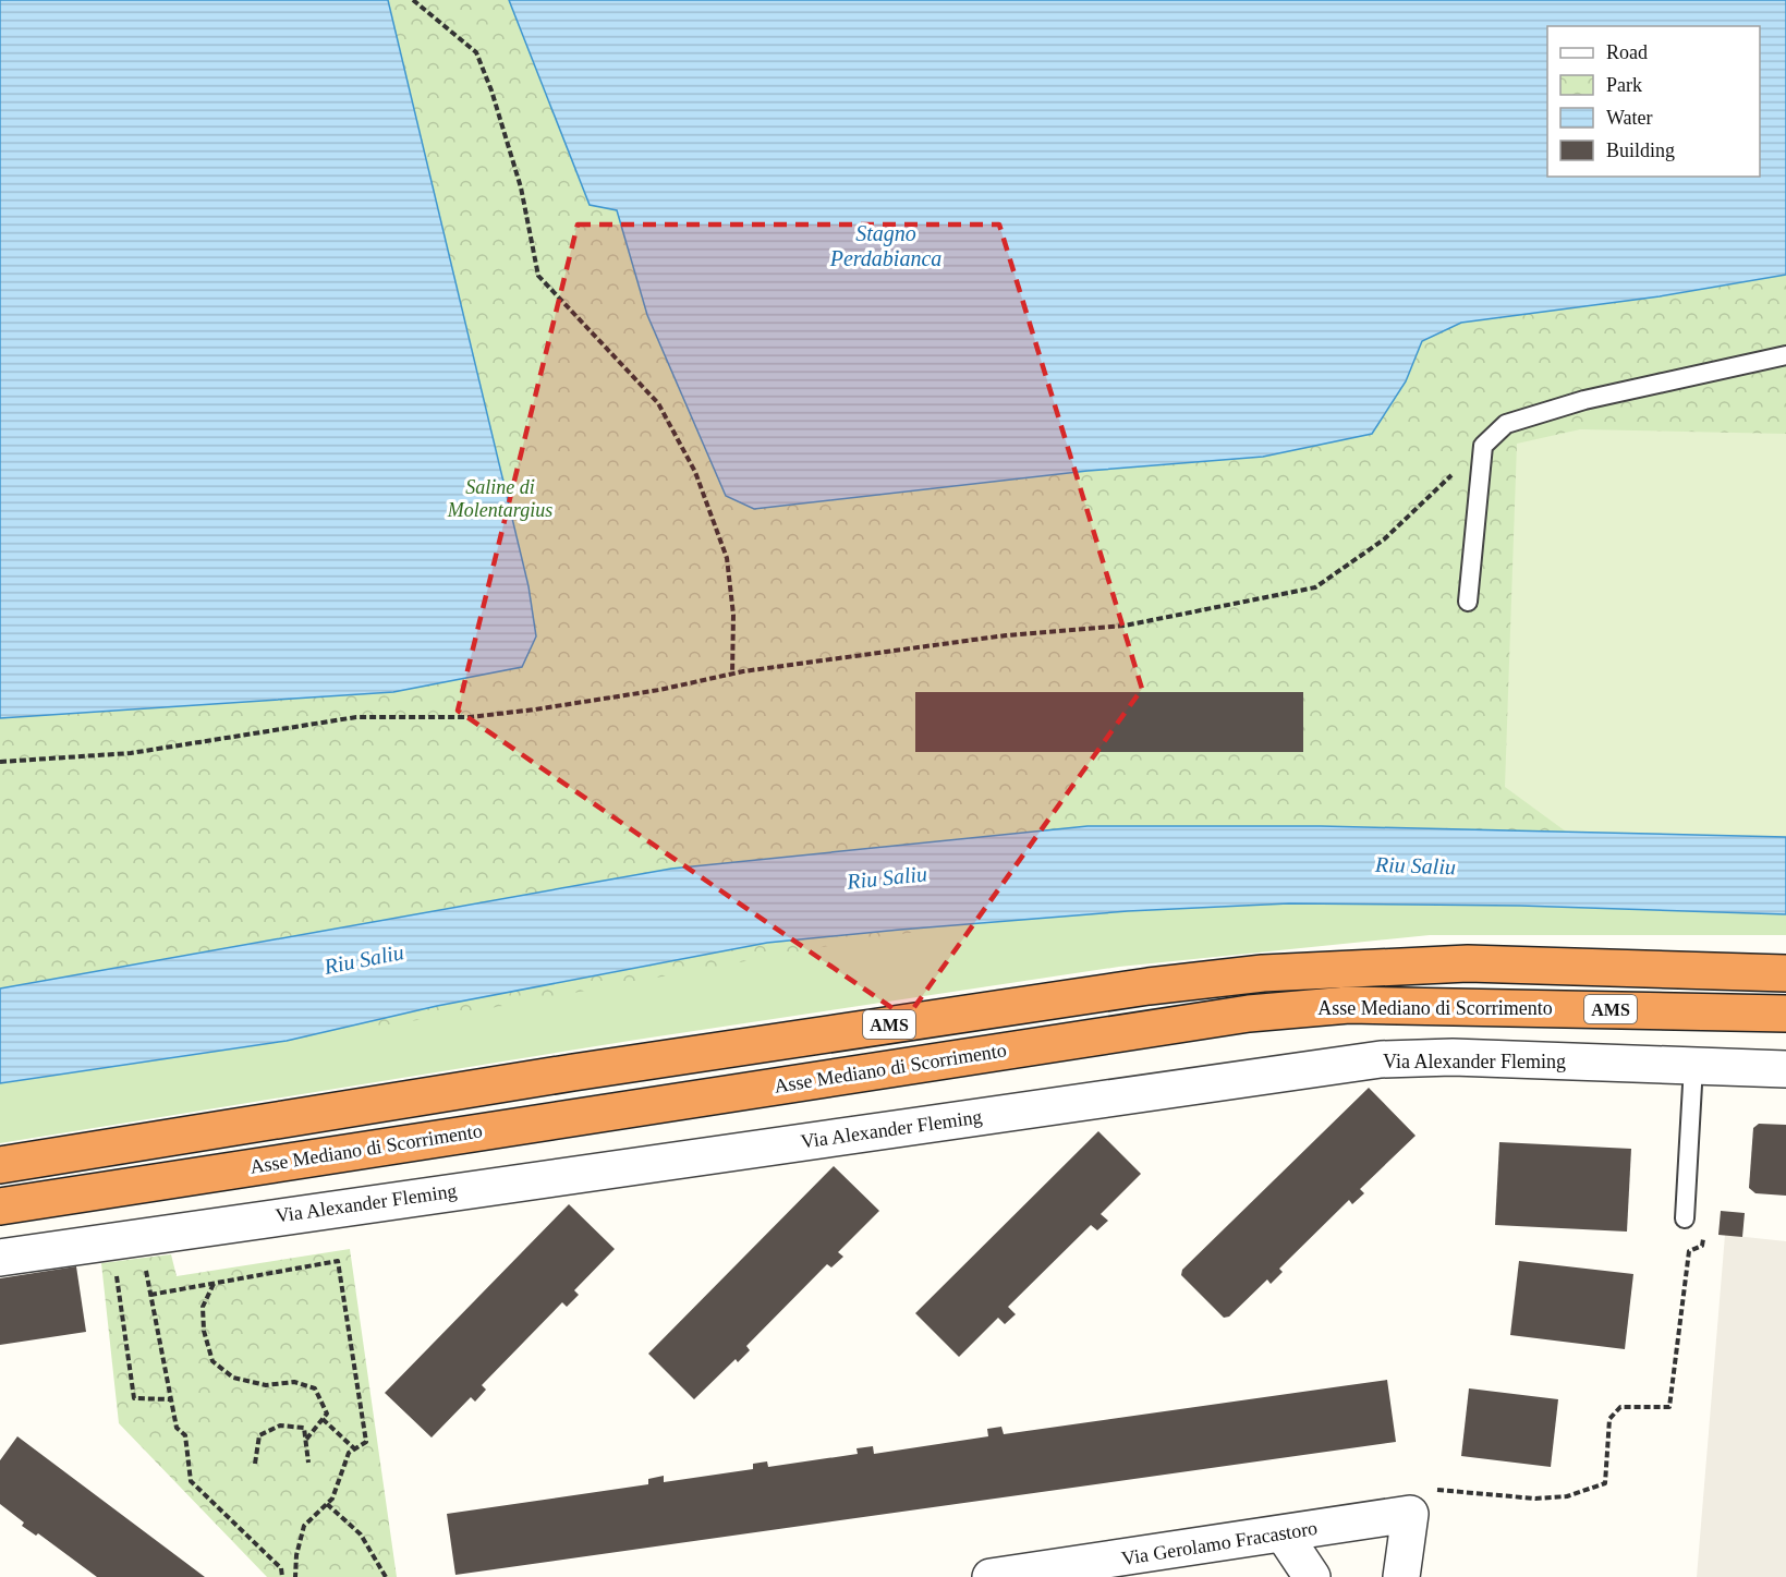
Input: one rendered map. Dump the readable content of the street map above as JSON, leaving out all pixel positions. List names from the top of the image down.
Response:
{
  "streets": {
    "highway": ["Asse Mediano di Scorrimento", "AMS"],
    "street": ["Via Alexander Fleming", "Via Gerolamo Fracastoro"]
  },
  "water": ["Stagno Perdabianca", "Riu Saliu"],
  "parks": ["Saline di Molentargius"],
  "legend": [
    "Road",
    "Park",
    "Water",
    "Building"
  ]
}
